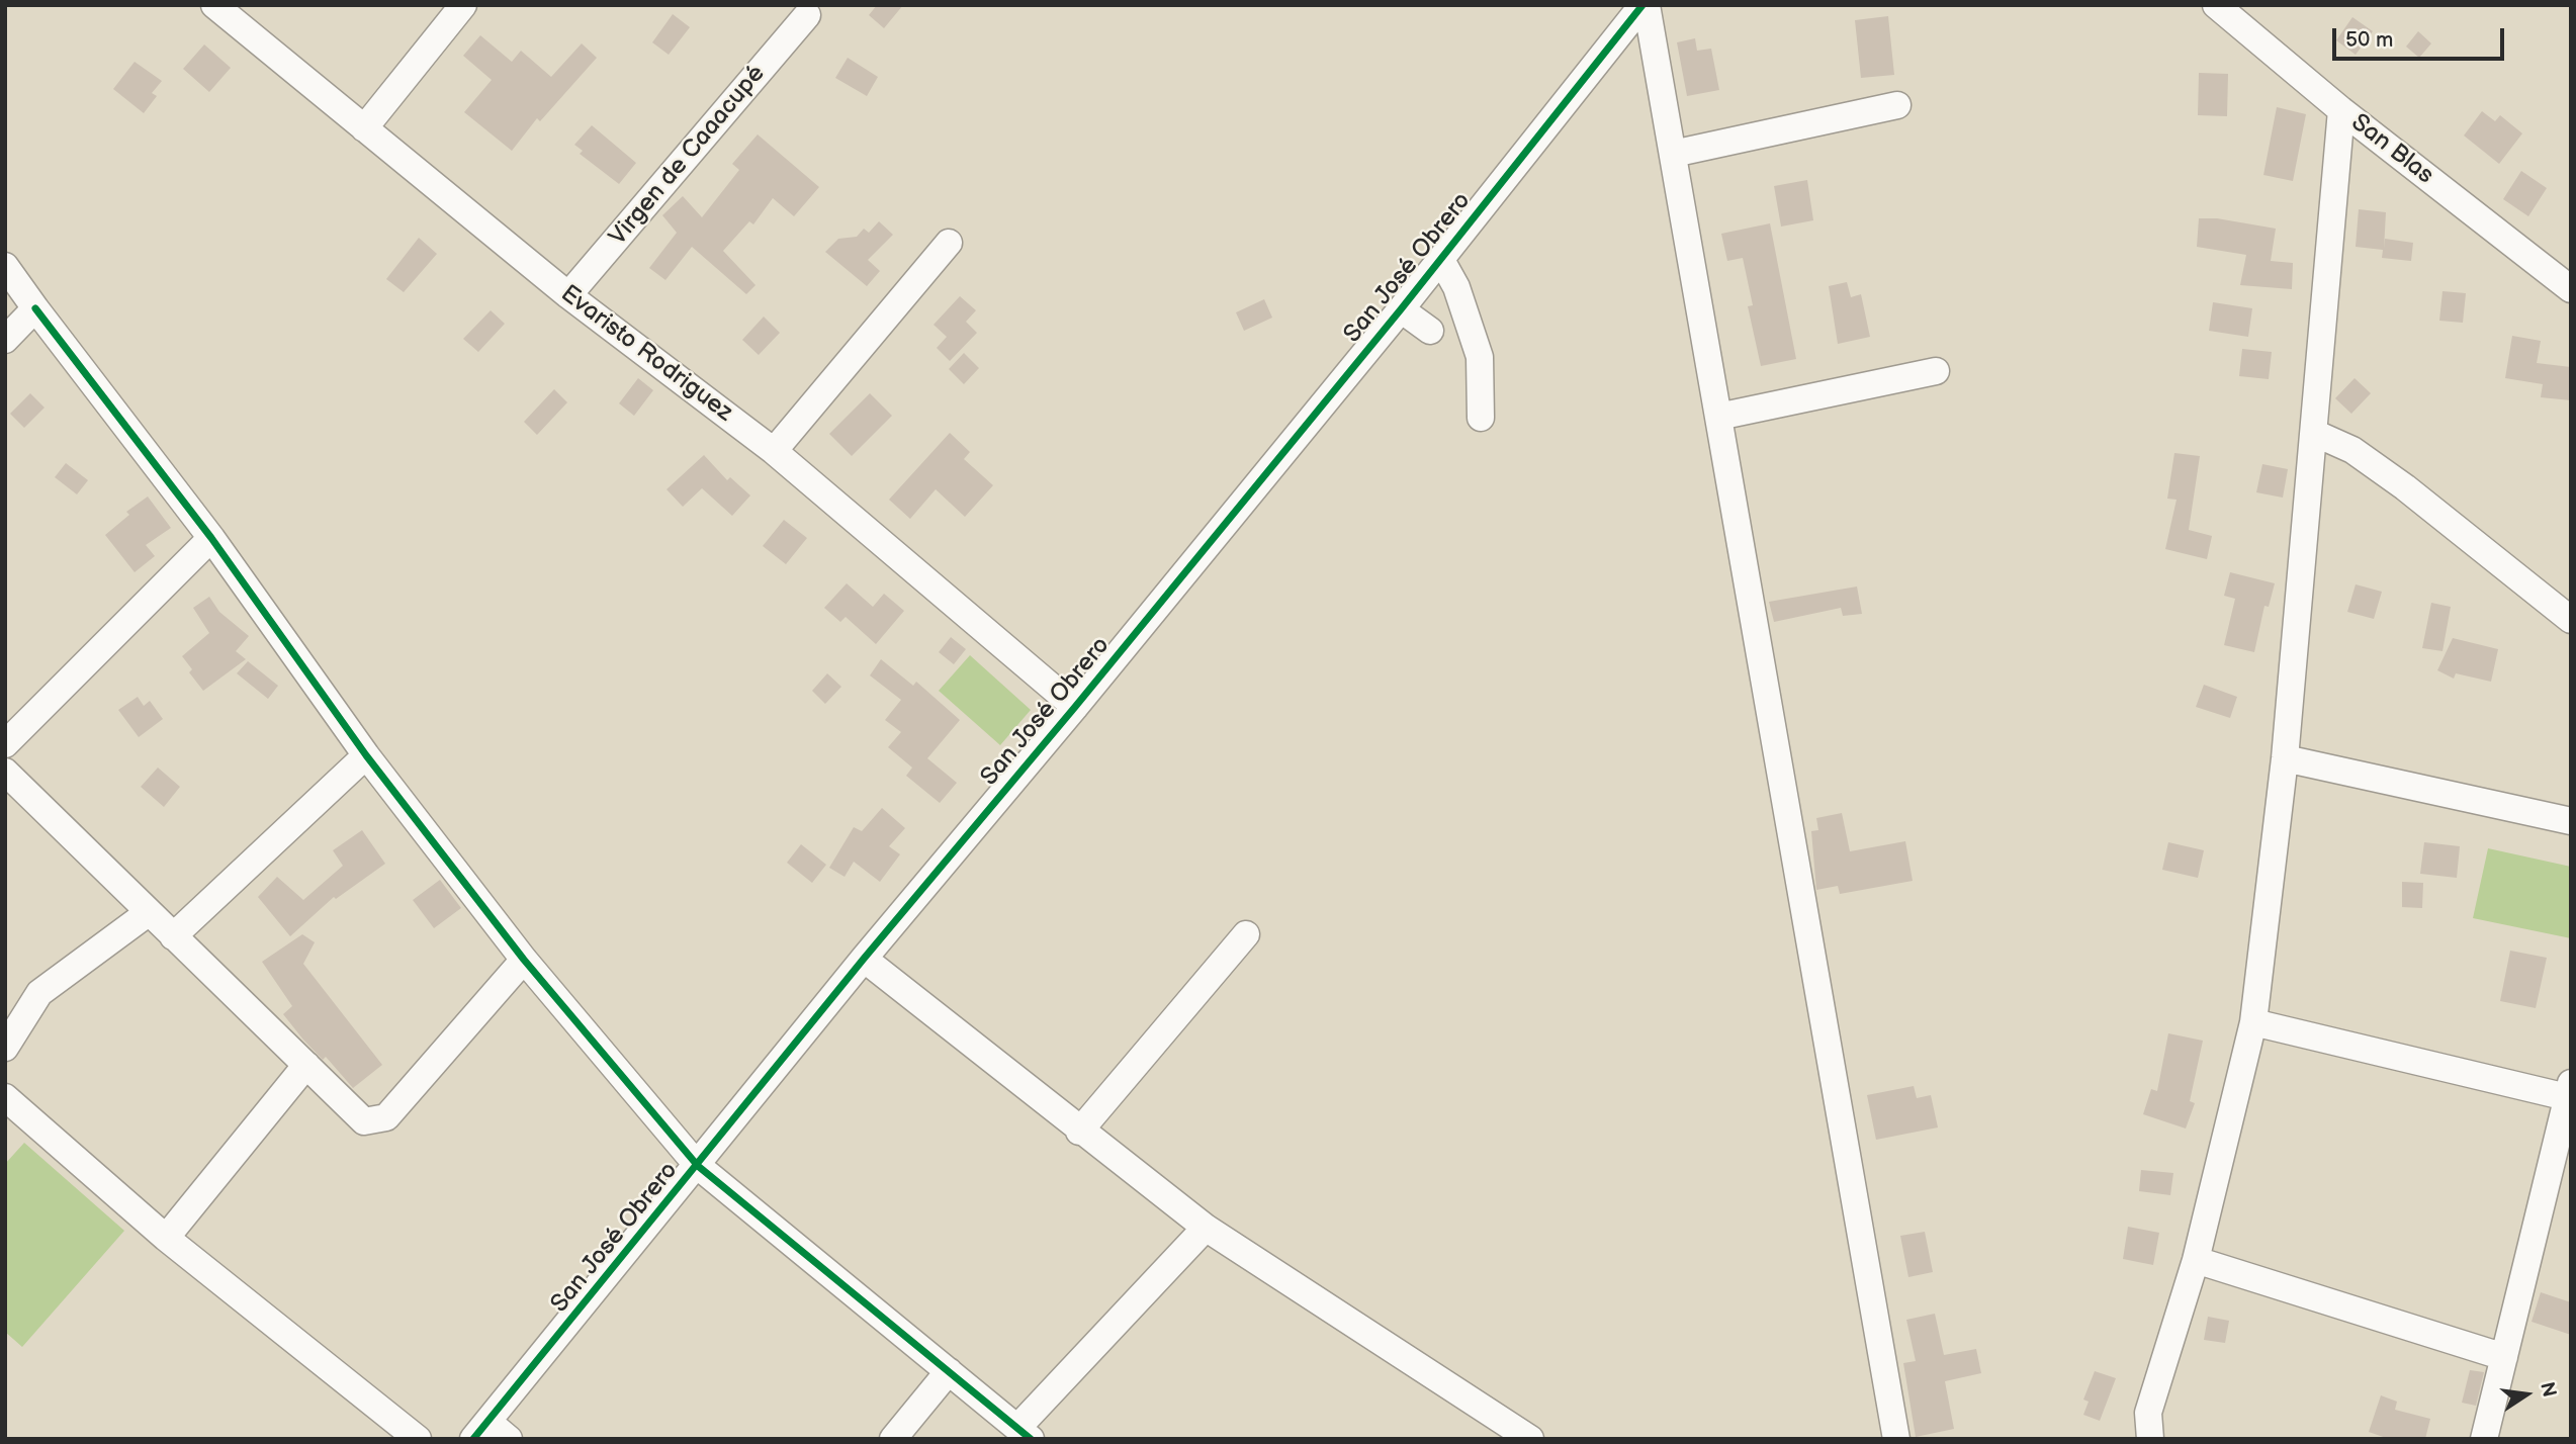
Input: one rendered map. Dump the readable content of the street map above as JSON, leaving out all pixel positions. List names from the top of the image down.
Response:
{
  "streets": {
    "street": [
      "San Blas",
      "Virgen de Caaacupé",
      "San José Obrero",
      "Evaristo Rodriguez"
    ]
  },
  "crossings": [
    ["Virgen de Caaacupé", "Evaristo Rodriguez"],
    ["San José Obrero", "Evaristo Rodriguez"]
  ],
  "scale_bar": "50 m",
  "north": "right"
}
